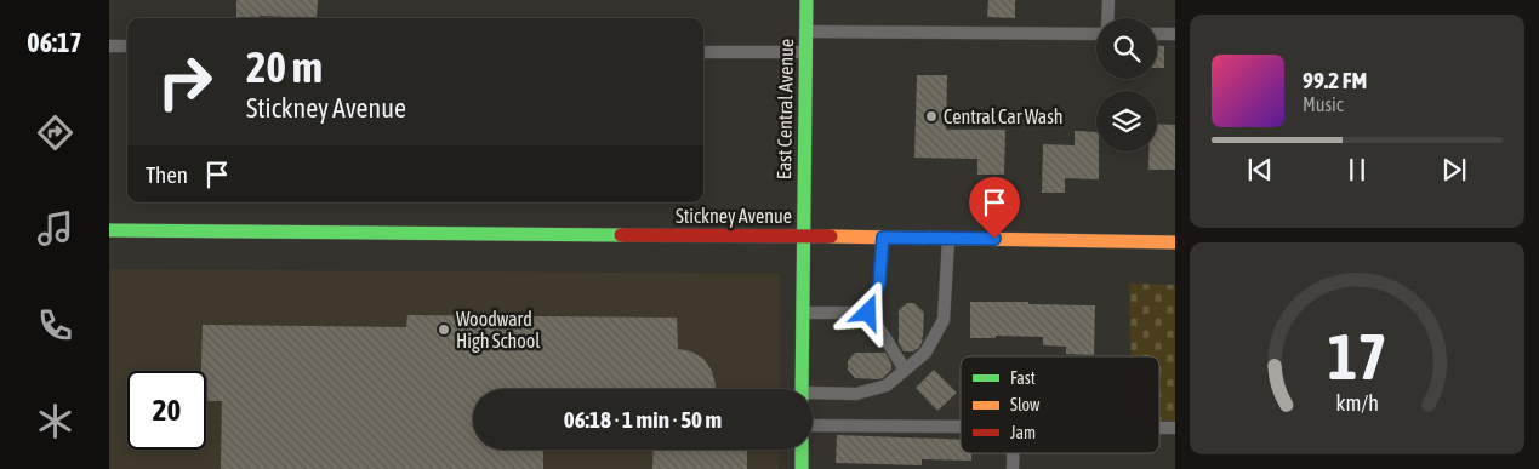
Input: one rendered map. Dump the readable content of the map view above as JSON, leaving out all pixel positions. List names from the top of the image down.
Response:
{
  "streets": {
    "street": ["East Central Avenue", "Stickney Avenue"]
  },
  "crossings": [
    ["East Central Avenue", "Stickney Avenue"]
  ],
  "places": ["Central Car Wash", "Woodward High School"],
  "legend": ["Fast", "Slow", "Jam"],
  "page": {
    "tabs": "06:17",
    "turn": ["20 m", "Stickney Avenue"],
    "song": ["99.2 FM", "Music"],
    "then": "Then",
    "limit": "20",
    "trip": "06:18 · 1 min · 50 m",
    "gauge": ["17", "km/h"]
  }
}
